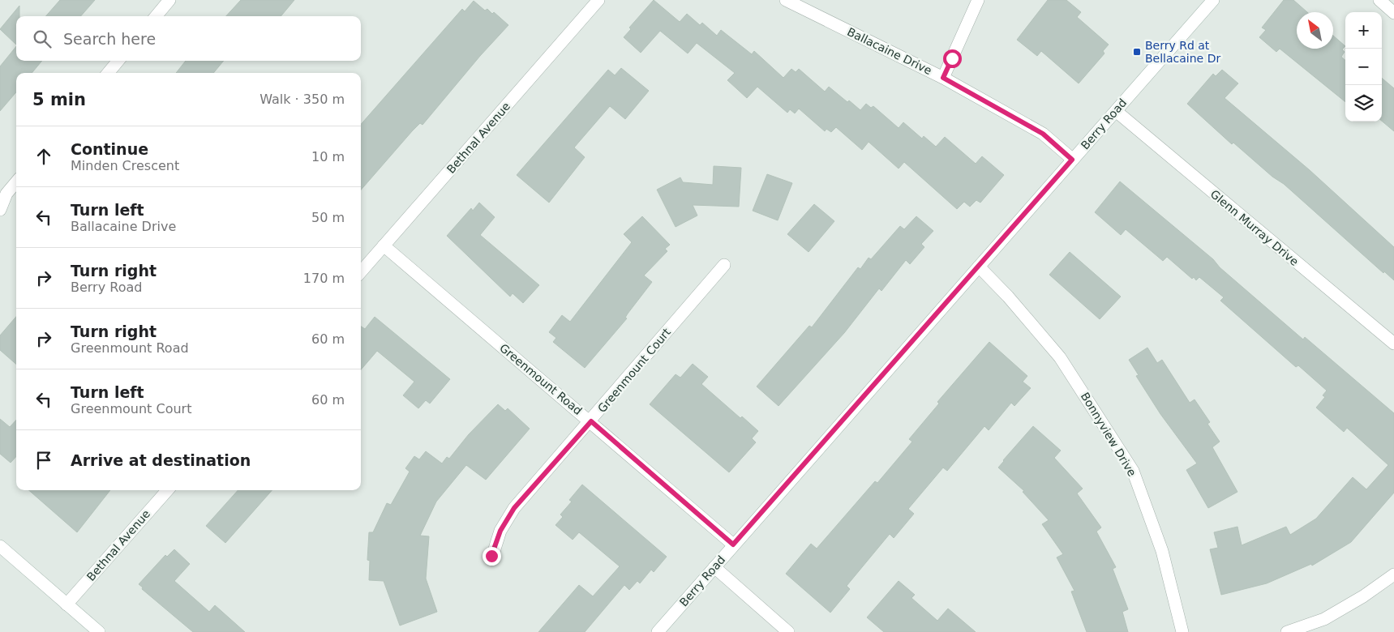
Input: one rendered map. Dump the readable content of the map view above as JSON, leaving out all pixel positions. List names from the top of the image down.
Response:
{
  "streets": {
    "street": [
      "Ballacaine Drive",
      "Berry Road",
      "Bethnal Avenue",
      "Glenn Murray Drive",
      "Greenmount Court",
      "Greenmount Road",
      "Bonnyview Drive"
    ]
  },
  "crossings": [
    ["Ballacaine Drive", "Berry Road"],
    ["Berry Road", "Glenn Murray Drive"],
    ["Berry Road", "Greenmount Road"],
    ["Berry Road", "Bonnyview Drive"],
    ["Bethnal Avenue", "Greenmount Road"],
    ["Greenmount Court", "Greenmount Road"]
  ],
  "places": {
    "transit": ["Berry Rd at Bellacaine Dr"]
  },
  "north": "top left",
  "page": {
    "map_buttons": ["+", "−"],
    "search": "Search here",
    "heading": ["5 min", "Walk · 350 m"],
    "list": [
      ["Continue", "Minden Crescent", "10 m"],
      ["Turn left", "Ballacaine Drive", "50 m"],
      ["Turn right", "Berry Road", "170 m"],
      ["Turn right", "Greenmount Road", "60 m"],
      ["Turn left", "Greenmount Court", "60 m"],
      "Arrive at destination"
    ]
  }
}
